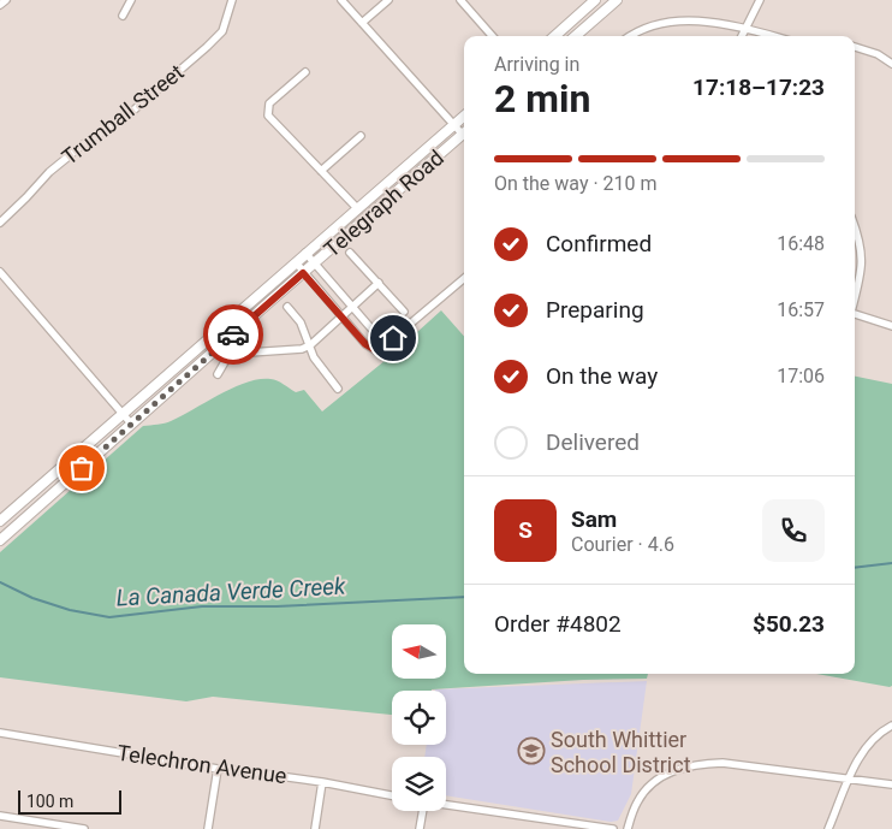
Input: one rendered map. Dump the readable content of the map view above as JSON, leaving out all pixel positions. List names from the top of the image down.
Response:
{
  "streets": {
    "main road": ["Telegraph Road"],
    "street": ["Trumball Street", "Telechron Avenue"]
  },
  "water": ["La Canada Verde Creek"],
  "places": {
    "school or university": ["South Whittier School District"]
  },
  "scale_bar": "100 m",
  "north": "left",
  "page": {
    "heading": ["2 min", "Arriving in", "17:18–17:23"],
    "panel": [
      "Sam",
      "Courier · 4.6",
      "Order #4802",
      "$50.23"
    ],
    "bar": "On the way · 210 m",
    "list": [
      ["Confirmed", "16:48"],
      ["Preparing", "16:57"],
      ["On the way", "17:06"],
      "Delivered"
    ],
    "round": "S",
    "scale": "100 m"
  }
}
